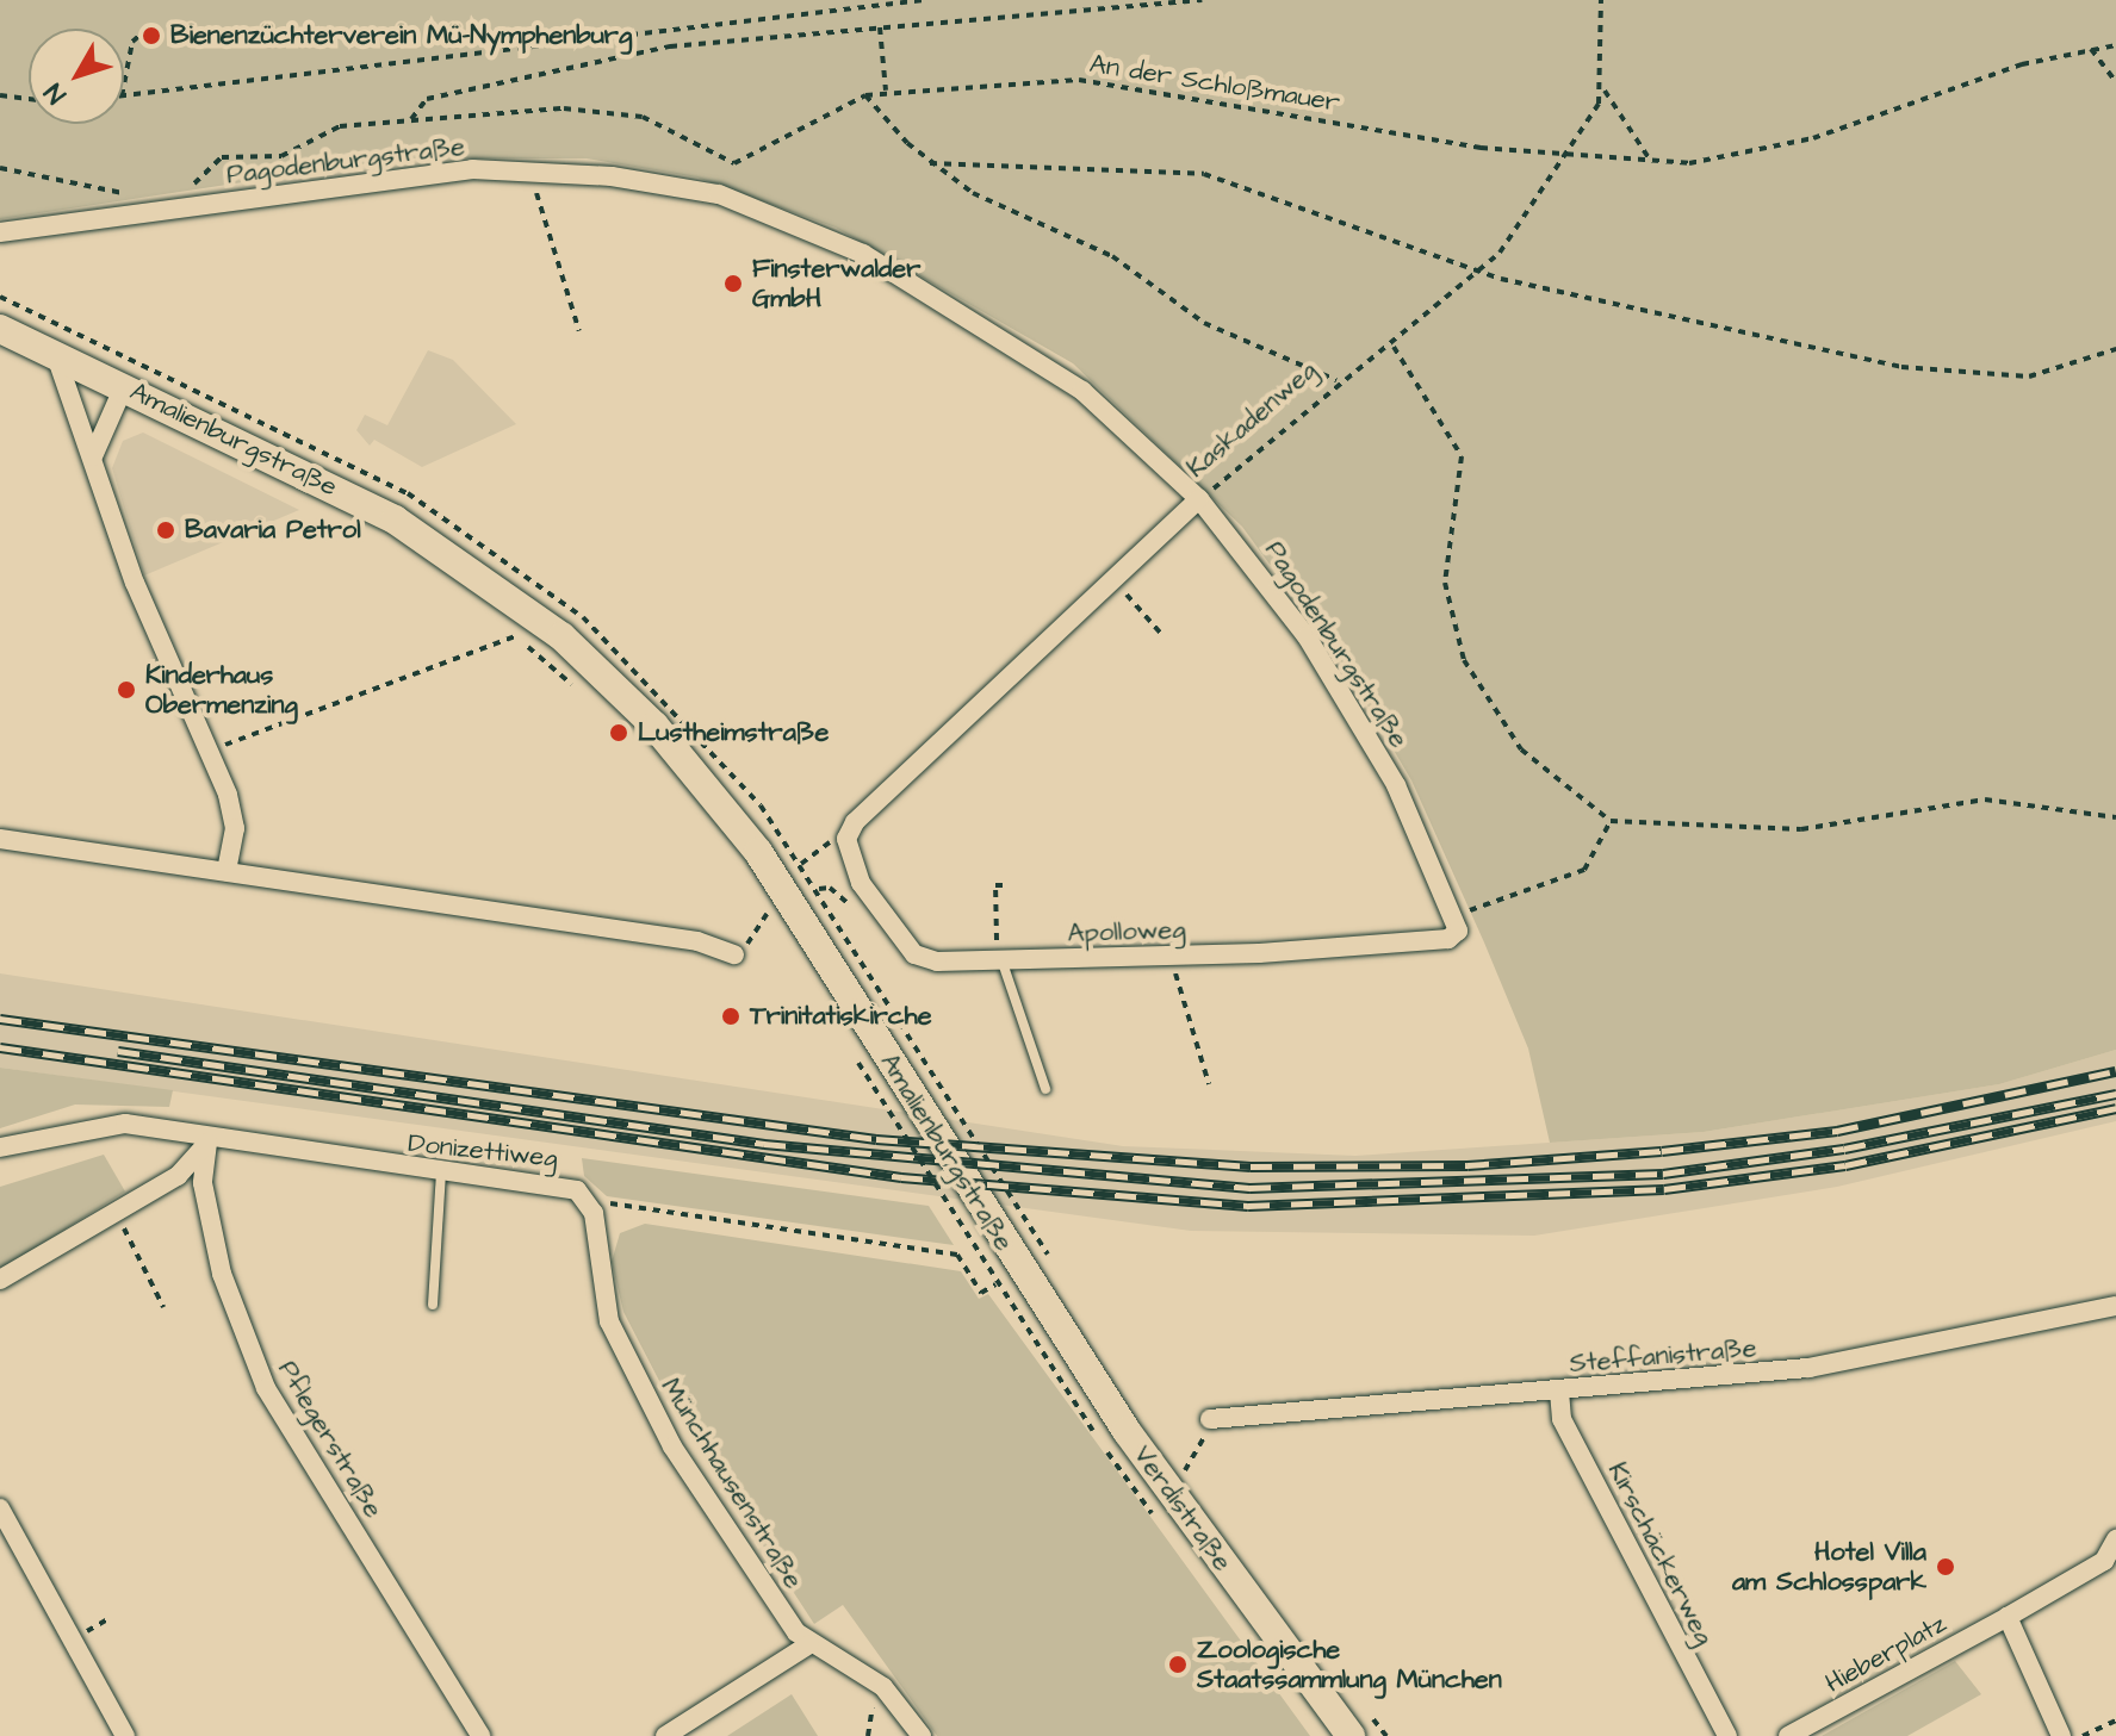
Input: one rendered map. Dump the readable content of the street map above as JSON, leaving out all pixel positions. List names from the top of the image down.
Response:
{
  "streets": {
    "main road": ["Amalienburgstraße", "Verdistraße"],
    "street": [
      "Pagodenburgstraße",
      "Kaskadenweg",
      "Apolloweg",
      "Donizettiweg",
      "Steffanistraße",
      "Pflegerstraße",
      "Münchhausenstraße",
      "Kirschäckerweg",
      "Hieberplatz"
    ],
    "path": ["An der Schloßmauer"]
  },
  "crossings": [
    ["An der Schloßmauer", "Kaskadenweg"],
    ["Pagodenburgstraße", "Kaskadenweg"],
    ["Pagodenburgstraße", "Apolloweg"],
    ["Kaskadenweg", "Apolloweg"],
    ["Amalienburgstraße", "Verdistraße"],
    ["Donizettiweg", "Pflegerstraße"],
    ["Donizettiweg", "Münchhausenstraße"],
    ["Steffanistraße", "Kirschäckerweg"]
  ],
  "places": [
    "Bienenzüchterverein Mü-Nymphenburg",
    "Finsterwalder GmbH",
    "Bavaria Petrol",
    "Kinderhaus Obermenzing",
    "Lustheimstraße",
    "Trinitatiskirche",
    "Hotel Villa am Schlosspark",
    "Zoologische Staatssammlung München"
  ],
  "north": "bottom left"
}
